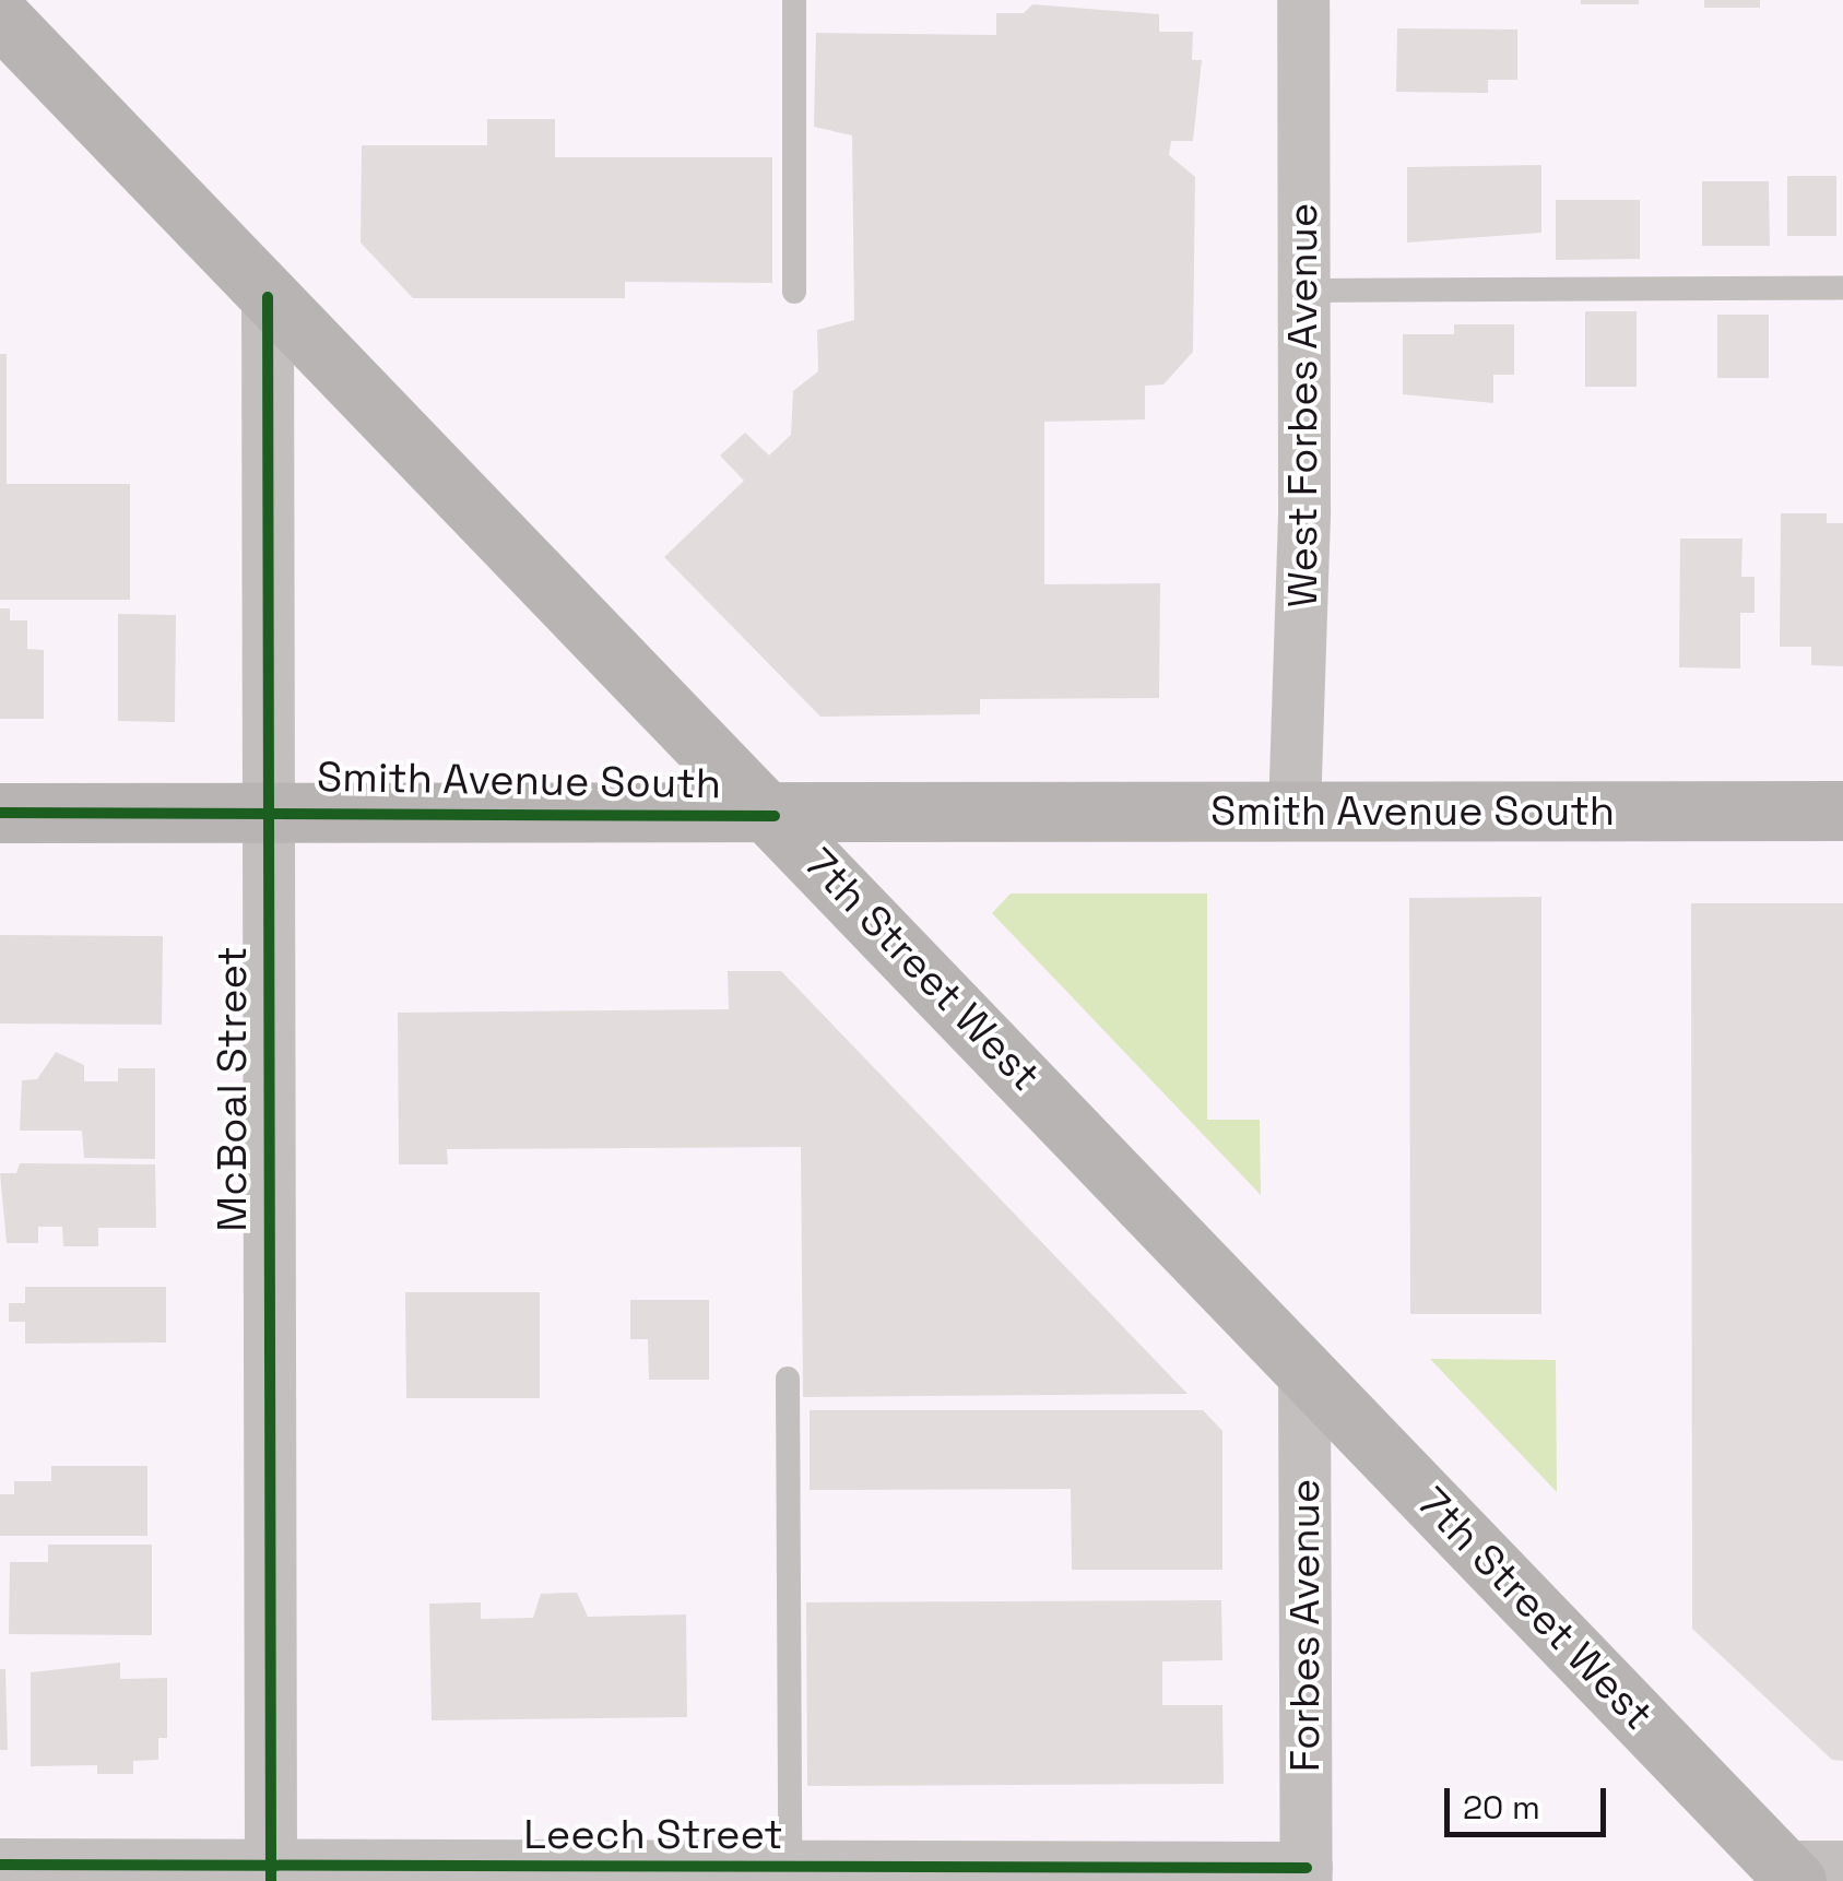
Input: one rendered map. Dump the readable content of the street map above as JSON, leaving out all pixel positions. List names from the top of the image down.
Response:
{
  "streets": {
    "main road": ["Smith Avenue South", "7th Street West"],
    "street": [
      "West Forbes Avenue",
      "McBoal Street",
      "Forbes Avenue",
      "Leech Street"
    ]
  },
  "crossings": [
    ["West Forbes Avenue", "Smith Avenue South"],
    ["Smith Avenue South", "7th Street West"],
    ["Smith Avenue South", "McBoal Street"],
    ["7th Street West", "McBoal Street"],
    ["7th Street West", "Forbes Avenue"],
    ["McBoal Street", "Leech Street"],
    ["Forbes Avenue", "Leech Street"]
  ],
  "scale_bar": "20 m"
}
